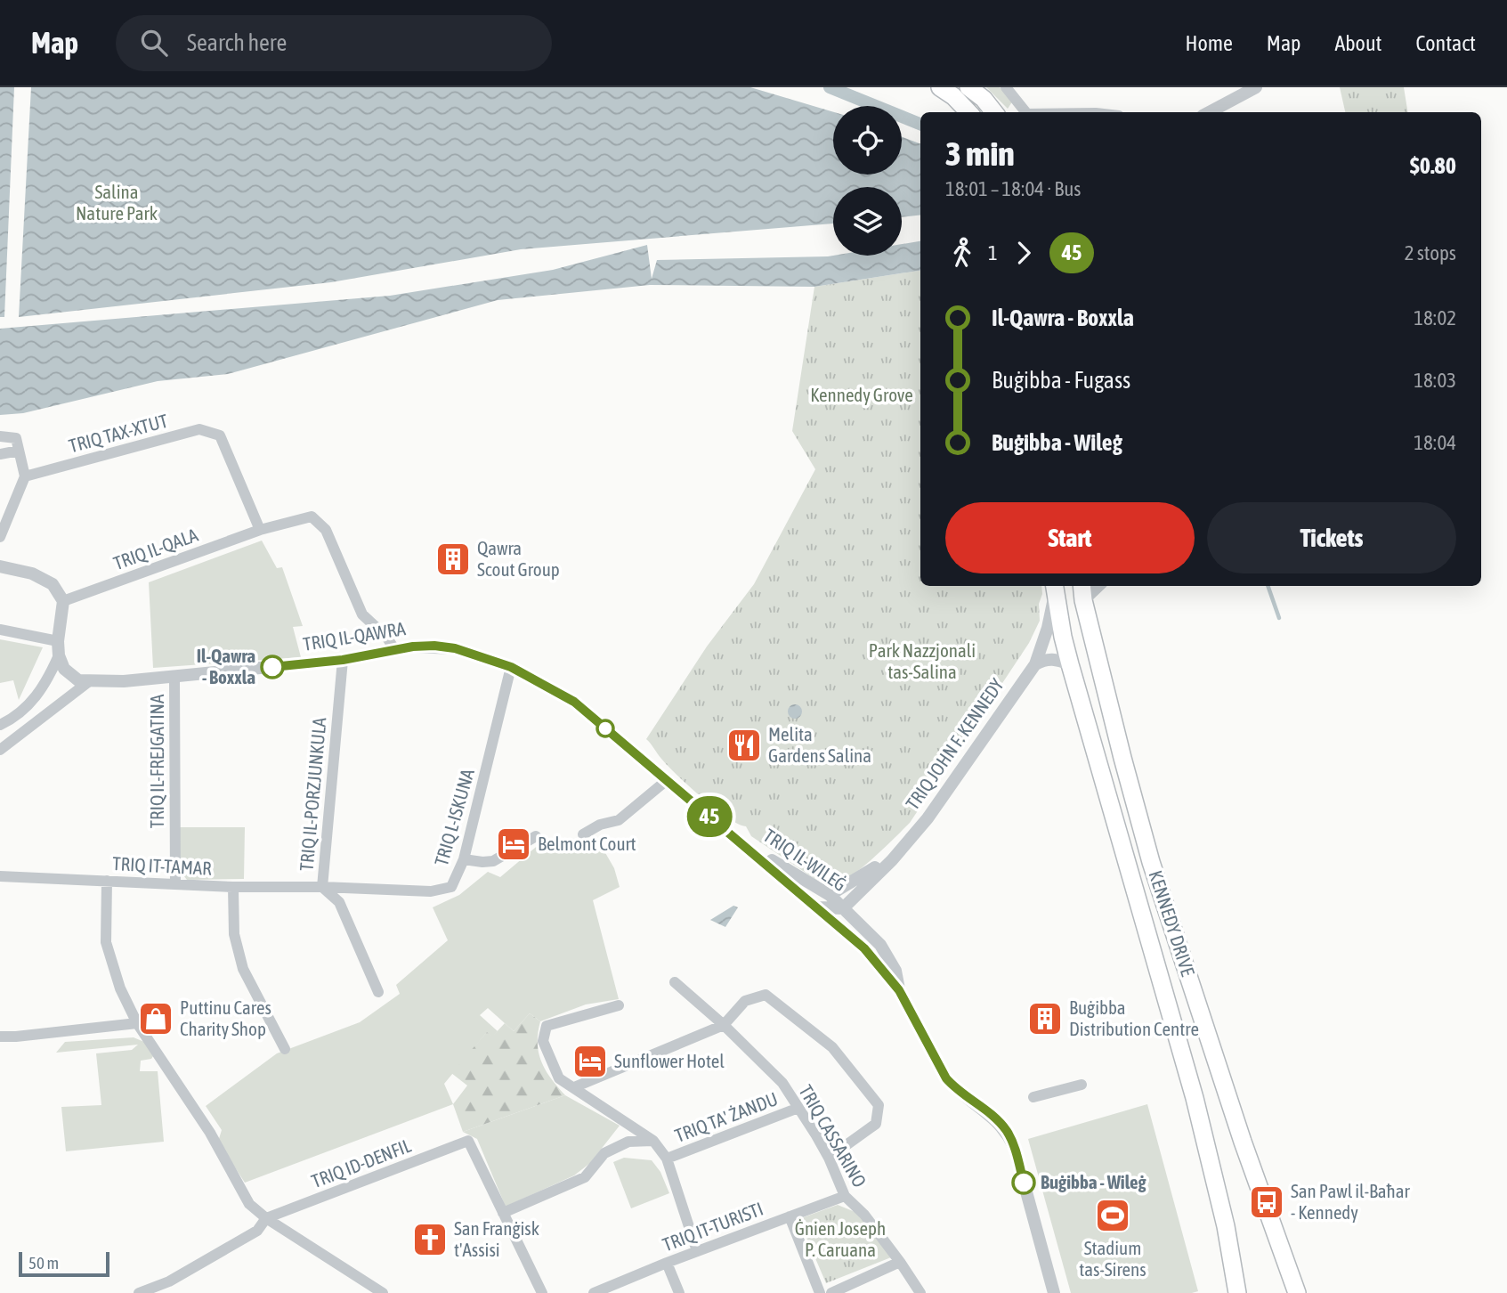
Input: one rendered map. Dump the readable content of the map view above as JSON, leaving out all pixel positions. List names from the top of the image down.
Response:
{
  "streets": {
    "highway": ["KENNEDY DRIVE"],
    "street": [
      "TRIQ TAX-XTUT",
      "TRIQ IL-QALA",
      "TRIQ IL-QAWRA",
      "TRIQ JOHN F. KENNEDY",
      "TRIQ IL-FREJGATINA",
      "TRIQ IL-PORZJUNKULA",
      "TRIQ L-ISKUNA",
      "TRIQ IL-WILEĠ",
      "TRIQ IT-TAMAR",
      "TRIQ TA' ŻANDU",
      "TRIQ CASSARINO",
      "TRIQ ID-DENFIL",
      "TRIQ IT-TURISTI"
    ]
  },
  "crossings": [
    ["TRIQ TAX-XTUT", "TRIQ IL-QALA"],
    ["TRIQ IL-QALA", "TRIQ IL-QAWRA"],
    ["TRIQ IL-QAWRA", "TRIQ IL-FREJGATINA"],
    ["TRIQ IL-QAWRA", "TRIQ IL-PORZJUNKULA"],
    ["TRIQ IL-QAWRA", "TRIQ L-ISKUNA"],
    ["TRIQ IL-QAWRA", "TRIQ IL-WILEĠ"],
    ["TRIQ JOHN F. KENNEDY", "TRIQ IL-WILEĠ"],
    ["TRIQ JOHN F. KENNEDY", "KENNEDY DRIVE"],
    ["TRIQ IL-FREJGATINA", "TRIQ IT-TAMAR"],
    ["TRIQ IL-PORZJUNKULA", "TRIQ L-ISKUNA"],
    ["TRIQ IL-PORZJUNKULA", "TRIQ IT-TAMAR"],
    ["TRIQ L-ISKUNA", "TRIQ IT-TAMAR"],
    ["TRIQ TA' ŻANDU", "TRIQ CASSARINO"],
    ["TRIQ CASSARINO", "TRIQ IT-TURISTI"]
  ],
  "parks": [
    "Salina Nature Park",
    "Kennedy Grove",
    "Park Nazzjonali tas-Salina",
    "Ġnien Joseph P. Caruana"
  ],
  "places": {
    "building": ["Qawra Scout Group", "Buġibba Distribution Centre"],
    "other": ["Il-Qawra - Boxxla", "Buġibba - Wileġ"],
    "restaurant": ["Melita Gardens Salina"],
    "hotel": ["Belmont Court", "Sunflower Hotel"],
    "shop": ["Puttinu Cares Charity Shop"],
    "bus stop": ["San Pawl il-Baħar - Kennedy"],
    "sports": ["Stadium tas-Sirens"],
    "church": ["San Franġisk t'Assisi"]
  },
  "lines": ["bus line 45"],
  "scale_bar": "50 m",
  "page": {
    "header": "Map",
    "search": "Search here",
    "nav": [
      "Home",
      "Map",
      "About",
      "Contact"
    ],
    "on_map": "45",
    "heading": ["3 min", "18:01 – 18:04 · Bus", "$0.80"],
    "legs": ["1", "45", "2 stops"],
    "list": [
      {
        "name": "Il-Qawra - Boxxla",
        "value": "18:02"
      },
      {
        "name": "Buġibba - Fugass",
        "value": "18:03"
      },
      {
        "name": "Buġibba - Wileġ",
        "value": "18:04"
      }
    ],
    "buttons": ["Start", "Tickets"],
    "scale": "50 m"
  }
}
